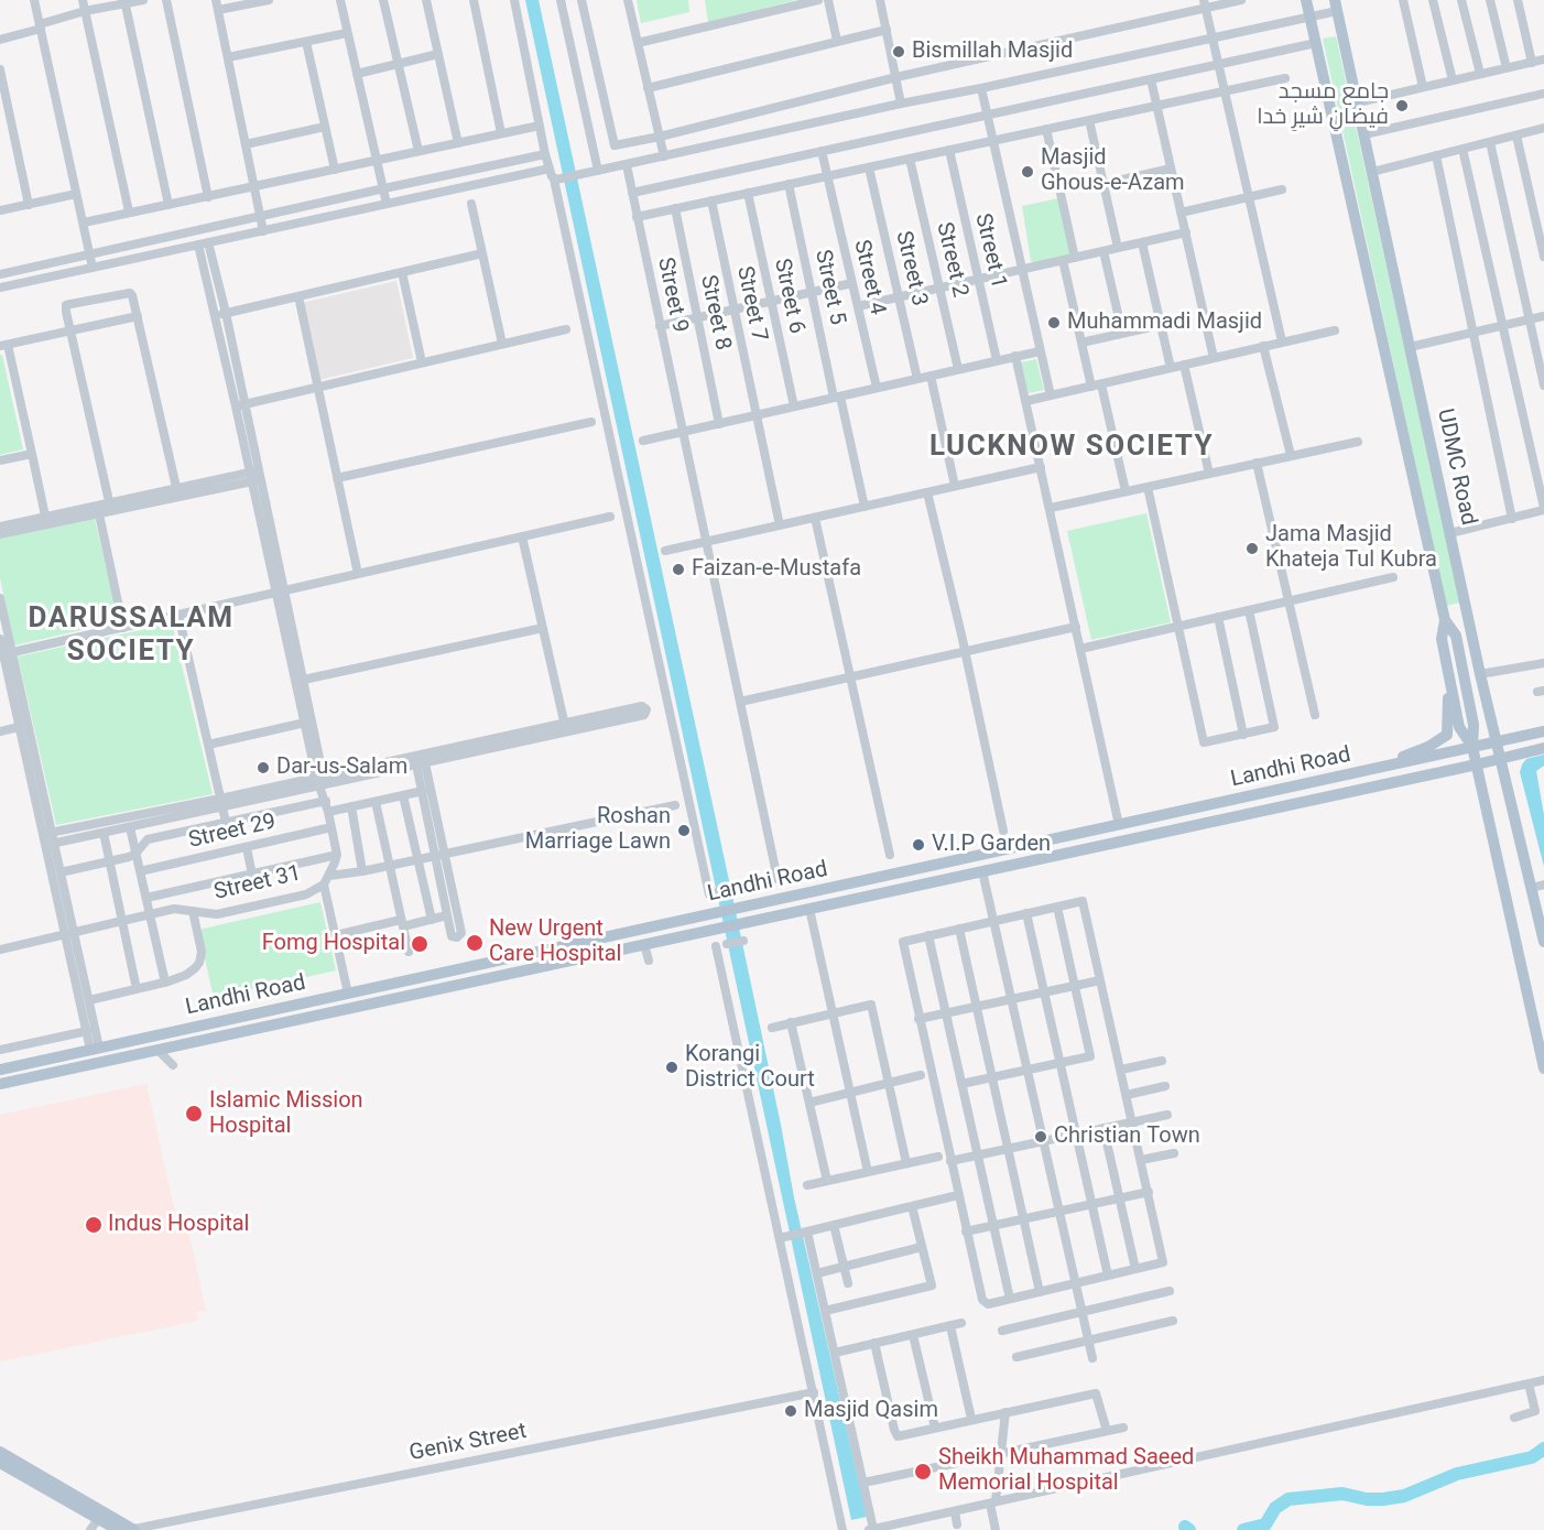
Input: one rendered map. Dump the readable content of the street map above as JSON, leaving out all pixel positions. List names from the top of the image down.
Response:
{
  "streets": {
    "main road": ["UDMC Road", "Landhi Road"],
    "street": [
      "Street 1",
      "Street 2",
      "Street 3",
      "Street 4",
      "Street 5",
      "Street 9",
      "Street 6",
      "Street 7",
      "Street 8",
      "Street 29",
      "Street 31",
      "Genix Street"
    ]
  },
  "crossings": [
    ["UDMC Road", "Landhi Road"]
  ],
  "districts": ["LUCKNOW SOCIETY", "DARUSSALAM SOCIETY"],
  "places": [
    "Bismillah Masjid",
    "جامع مسجد فیضانِ شیرِ خدا",
    "Masjid Ghous-e-Azam",
    "Muhammadi Masjid",
    "Jama Masjid Khateja Tul Kubra",
    "Faizan-e-Mustafa",
    "Dar-us-Salam",
    "Roshan Marriage Lawn",
    "V.I.P Garden",
    "New Urgent Care Hospital",
    "Fomg Hospital",
    "Korangi District Court",
    "Islamic Mission Hospital",
    "Christian Town",
    "Indus Hospital",
    "Masjid Qasim",
    "Sheikh Muhammad Saeed Memorial Hospital"
  ]
}
